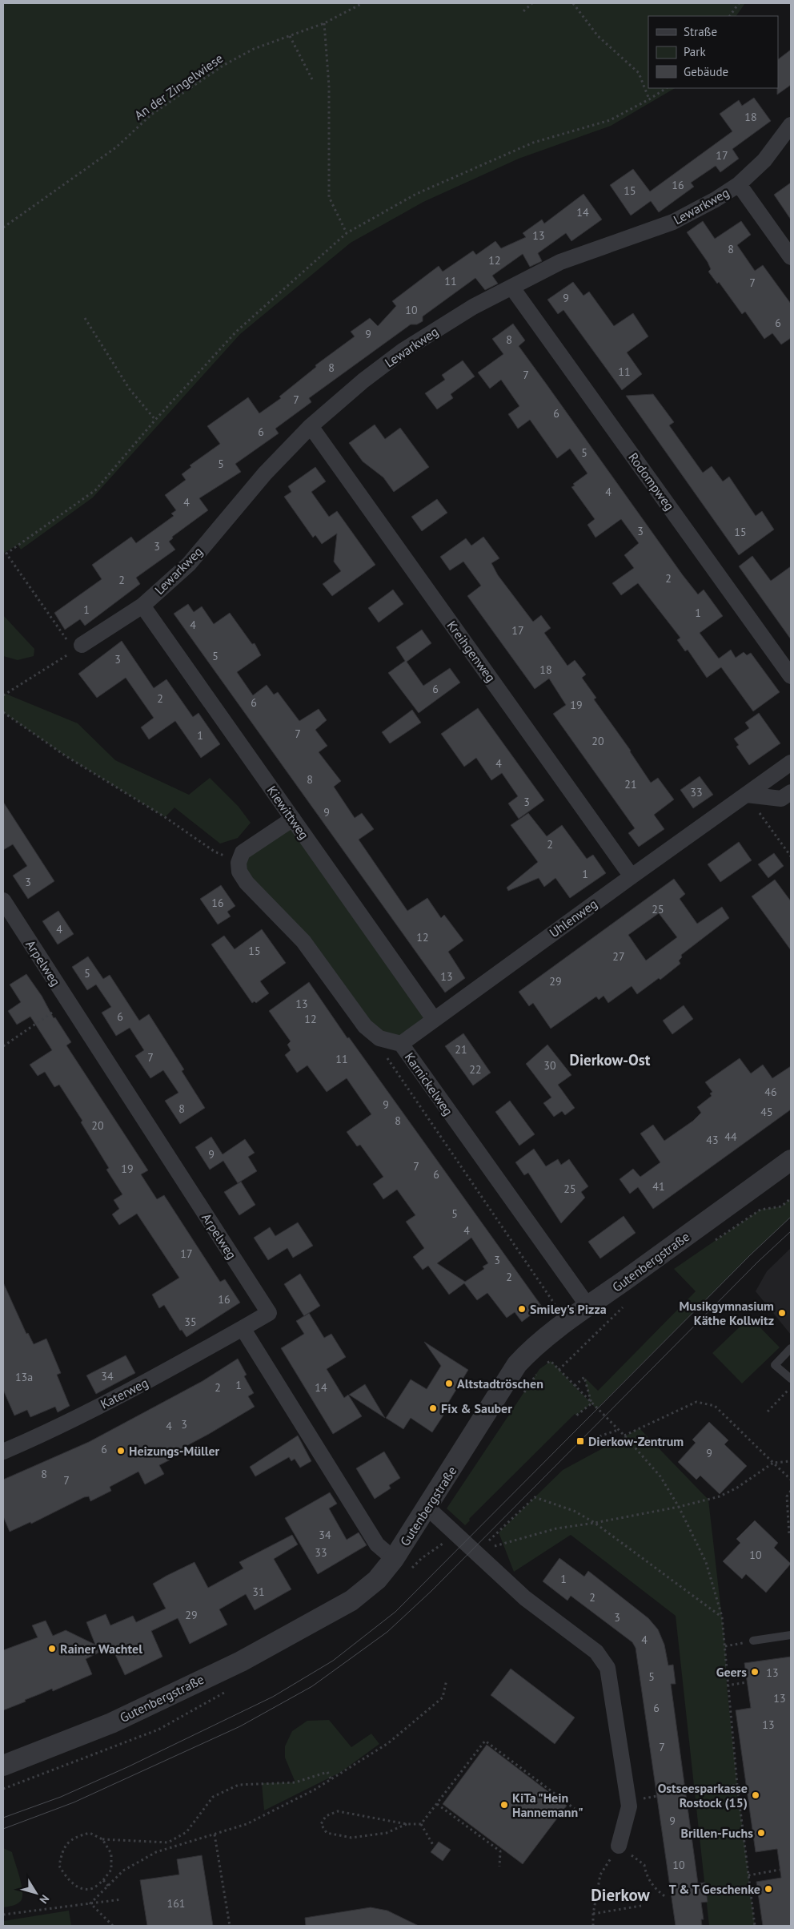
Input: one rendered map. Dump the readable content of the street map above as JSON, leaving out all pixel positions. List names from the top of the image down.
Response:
{
  "streets": {
    "street": [
      "Lewarkweg",
      "Rodompweg",
      "Kreihgenweg",
      "Kiewittweg",
      "Uhlenweg",
      "Arpelweg",
      "Karnickelweg",
      "Gutenbergstraße",
      "Katerweg"
    ],
    "path": ["An der Zingelwiese"]
  },
  "crossings": [
    ["Lewarkweg", "Rodompweg"],
    ["Lewarkweg", "Kreihgenweg"],
    ["Lewarkweg", "Kiewittweg"],
    ["Kreihgenweg", "Uhlenweg"],
    ["Kiewittweg", "Uhlenweg"],
    ["Uhlenweg", "Karnickelweg"],
    ["Arpelweg", "Katerweg"],
    ["Karnickelweg", "Gutenbergstraße"]
  ],
  "districts": ["Dierkow-Ost", "Dierkow"],
  "places": {
    "other": [
      "Smiley's Pizza",
      "Musikgymnasium Käthe Kollwitz",
      "Altstadtröschen",
      "Fix & Sauber",
      "Heizungs-Müller",
      "Rainer Wachtel",
      "Geers",
      "Ostseesparkasse Rostock (15)",
      "KiTa \"Hein Hannemann\"",
      "Brillen-Fuchs",
      "T & T Geschenke"
    ],
    "transit": ["Dierkow-Zentrum"]
  },
  "house_numbers": [
    "18",
    "17",
    "16",
    "15",
    "14",
    "13",
    "8",
    "12",
    "11",
    "7",
    "9",
    "10",
    "6",
    "9",
    "8",
    "8",
    "11",
    "7",
    "7",
    "6",
    "6",
    "5",
    "5",
    "4",
    "4",
    "3",
    "15",
    "3",
    "2",
    "2",
    "1",
    "1",
    "4",
    "17",
    "5",
    "3",
    "18",
    "6",
    "2",
    "6",
    "19",
    "7",
    "1",
    "20",
    "4",
    "8",
    "21",
    "33",
    "3",
    "9",
    "2",
    "1",
    "3",
    "16",
    "25",
    "4",
    "12",
    "15",
    "27",
    "5",
    "13",
    "29",
    "13",
    "6",
    "12",
    "21",
    "7",
    "11",
    "30",
    "22",
    "46",
    "9",
    "8",
    "45",
    "8",
    "20",
    "44",
    "43",
    "9",
    "7",
    "19",
    "6",
    "41",
    "25",
    "5",
    "4",
    "17",
    "3",
    "2",
    "16",
    "35",
    "34",
    "13a",
    "1",
    "2",
    "14",
    "3",
    "4",
    "6",
    "9",
    "8",
    "7",
    "34",
    "33",
    "10",
    "1",
    "31",
    "2",
    "29",
    "3",
    "4",
    "13",
    "5",
    "13",
    "6",
    "13",
    "7",
    "9",
    "10",
    "161"
  ],
  "legend": ["Straße", "Park", "Gebäude"],
  "north": "bottom right"
}
